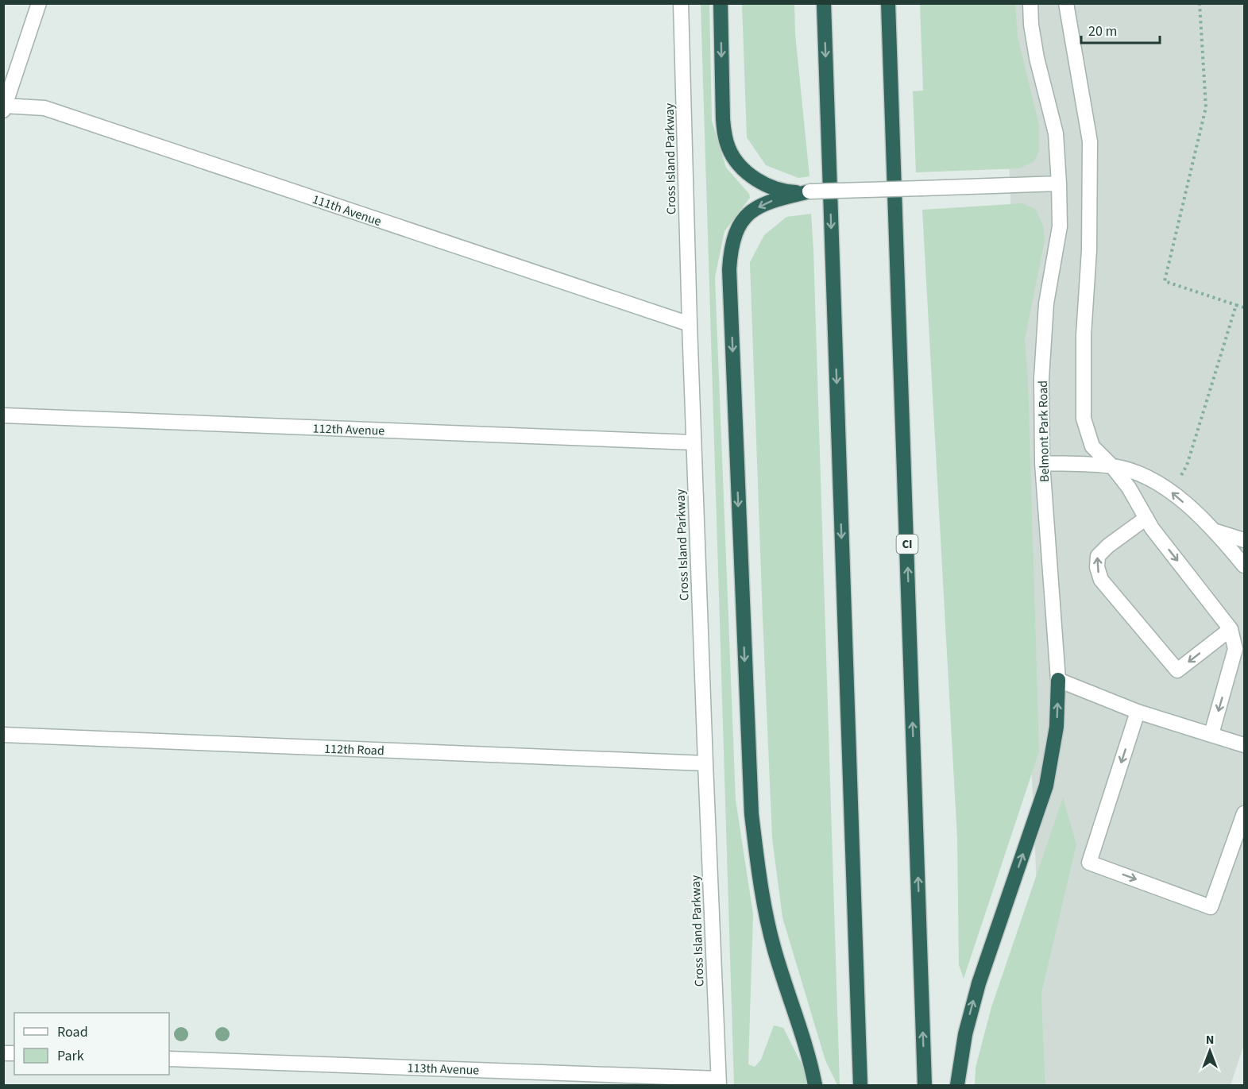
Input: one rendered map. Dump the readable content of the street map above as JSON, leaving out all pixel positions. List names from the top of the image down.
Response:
{
  "streets": {
    "highway": ["CI"],
    "street": [
      "Cross Island Parkway",
      "111th Avenue",
      "112th Avenue",
      "Belmont Park Road",
      "112th Road",
      "113th Avenue"
    ]
  },
  "crossings": [
    ["Cross Island Parkway", "111th Avenue"],
    ["Cross Island Parkway", "112th Avenue"],
    ["Cross Island Parkway", "112th Road"],
    ["Cross Island Parkway", "113th Avenue"]
  ],
  "legend": ["Road", "Park"],
  "scale_bar": "20 m",
  "north": "top"
}
